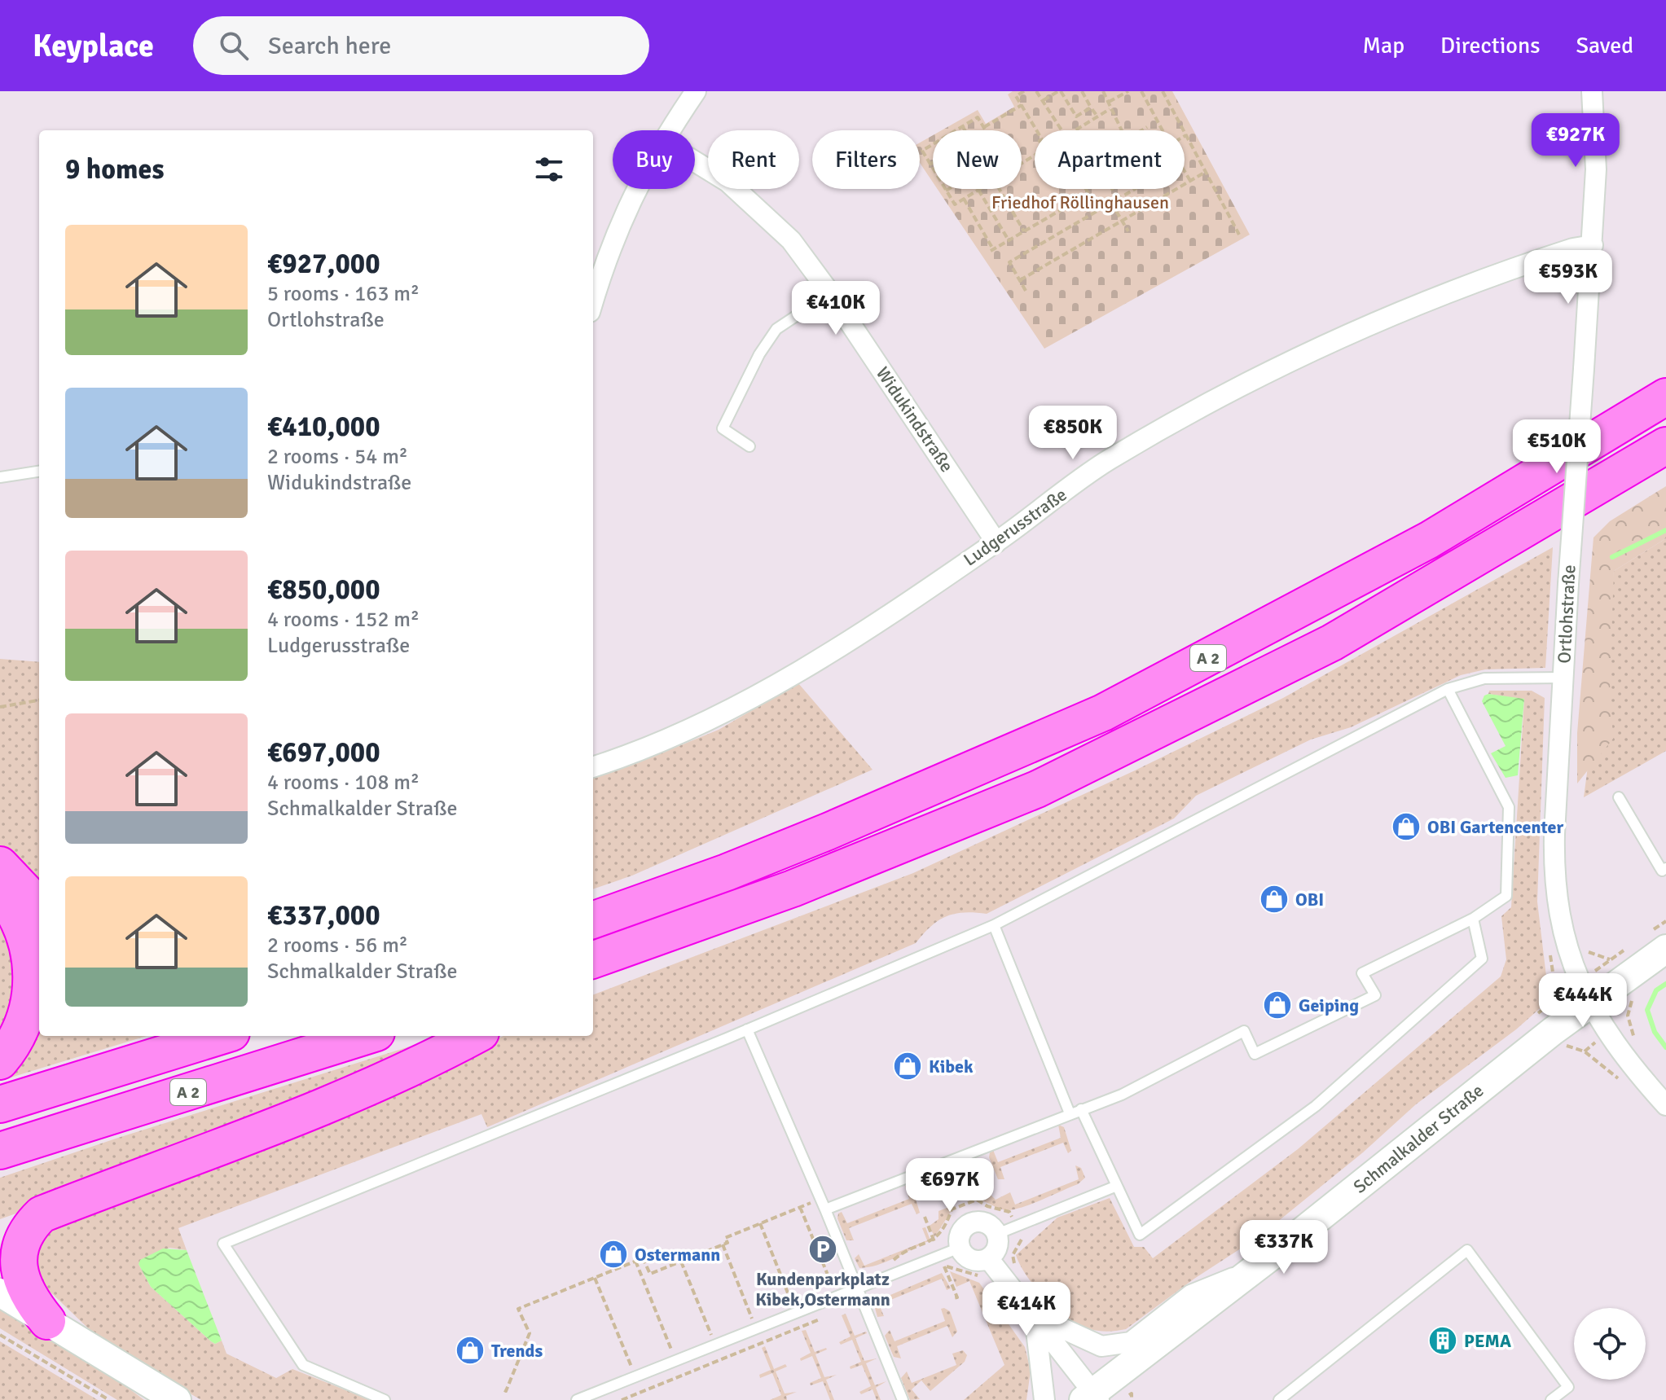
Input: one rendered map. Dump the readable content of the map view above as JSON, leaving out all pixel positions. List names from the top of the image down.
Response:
{
  "streets": {
    "highway": ["A 2"],
    "main road": ["Schmalkalder Straße"],
    "street": ["Widukindstraße", "Ludgerusstraße", "Ortlohstraße"]
  },
  "crossings": [
    ["Widukindstraße", "Ludgerusstraße"],
    ["Ludgerusstraße", "Ortlohstraße"],
    ["Ortlohstraße", "Schmalkalder Straße"]
  ],
  "parks": ["Friedhof Röllinghausen"],
  "places": {
    "shop": [
      "OBI Gartencenter",
      "OBI",
      "Geiping",
      "Kibek",
      "Ostermann",
      "Trends"
    ],
    "parking": ["Kundenparkplatz Kibek,Ostermann"],
    "building": ["PEMA"]
  },
  "page": {
    "header": "Keyplace",
    "search": "Search here",
    "nav": ["Map", "Directions", "Saved"],
    "price": [
      "€927K",
      "€593K",
      "€410K",
      "€850K",
      "€510K",
      "€444K",
      "€697K",
      "€337K",
      "€414K"
    ],
    "chip": [
      "Buy",
      "Rent",
      "Filters",
      "New",
      "Apartment"
    ],
    "heading": "9 homes",
    "list": [
      {
        "name": "€927,000",
        "note": "5 rooms · 163 m² · Ortlohstraße"
      },
      {
        "name": "€410,000",
        "note": "2 rooms · 54 m² · Widukindstraße"
      },
      {
        "name": "€850,000",
        "note": "4 rooms · 152 m² · Ludgerusstraße"
      },
      {
        "name": "€697,000",
        "note": "4 rooms · 108 m² · Schmalkalder Straße"
      },
      {
        "name": "€337,000",
        "note": "2 rooms · 56 m² · Schmalkalder Straße"
      }
    ]
  }
}
